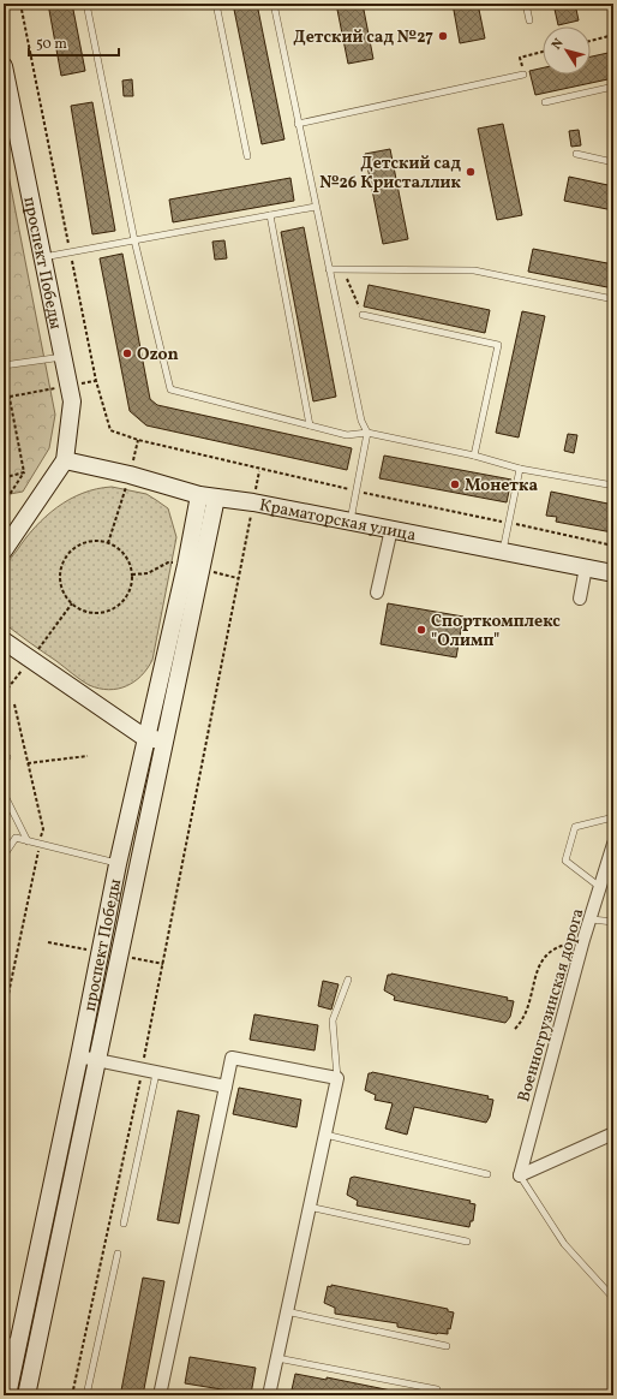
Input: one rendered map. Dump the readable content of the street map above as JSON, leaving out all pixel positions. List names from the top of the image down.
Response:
{
  "streets": {
    "main road": ["проспект Победы", "Краматорская улица"],
    "street": ["Военногрузинская дорога"]
  },
  "crossings": [
    ["проспект Победы", "Краматорская улица"]
  ],
  "places": [
    "Детский сад №27",
    "Детский сад №26 Кристаллик",
    "Ozon",
    "Монетка",
    "Спорткомплекс \"Олимп\""
  ],
  "scale_bar": "50 m",
  "north": "top left"
}
